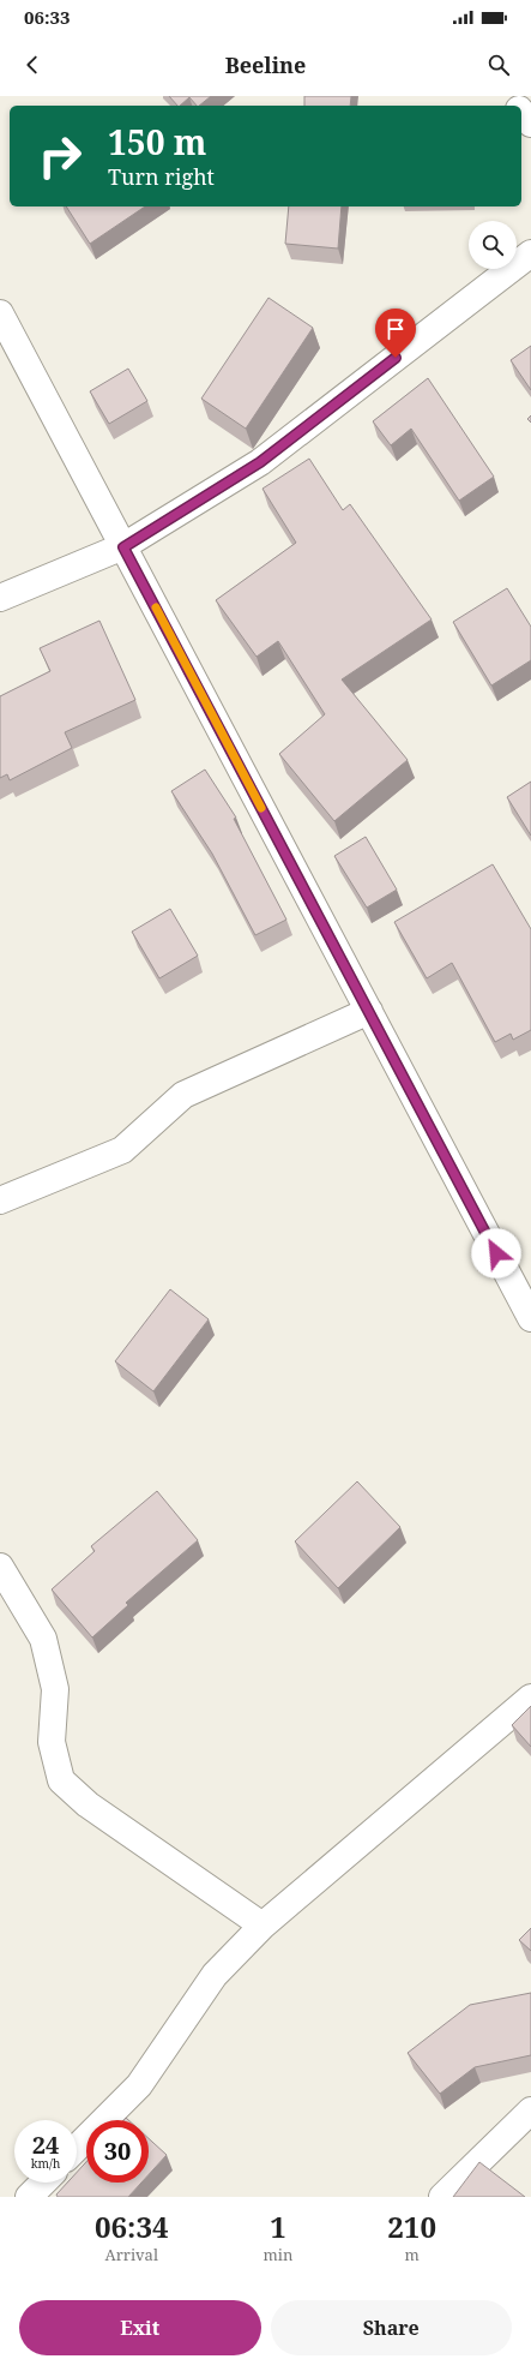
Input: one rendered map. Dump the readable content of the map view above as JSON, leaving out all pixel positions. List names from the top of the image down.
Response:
{
  "page": {
    "status": "06:33",
    "header": "Beeline",
    "turn": ["150 m", "Turn right"],
    "speed": "24 km/h",
    "limit": "30",
    "eta": [
      "06:34",
      "Arrival",
      "1",
      "min",
      "210",
      "m"
    ],
    "buttons": ["Exit", "Share"]
  }
}
